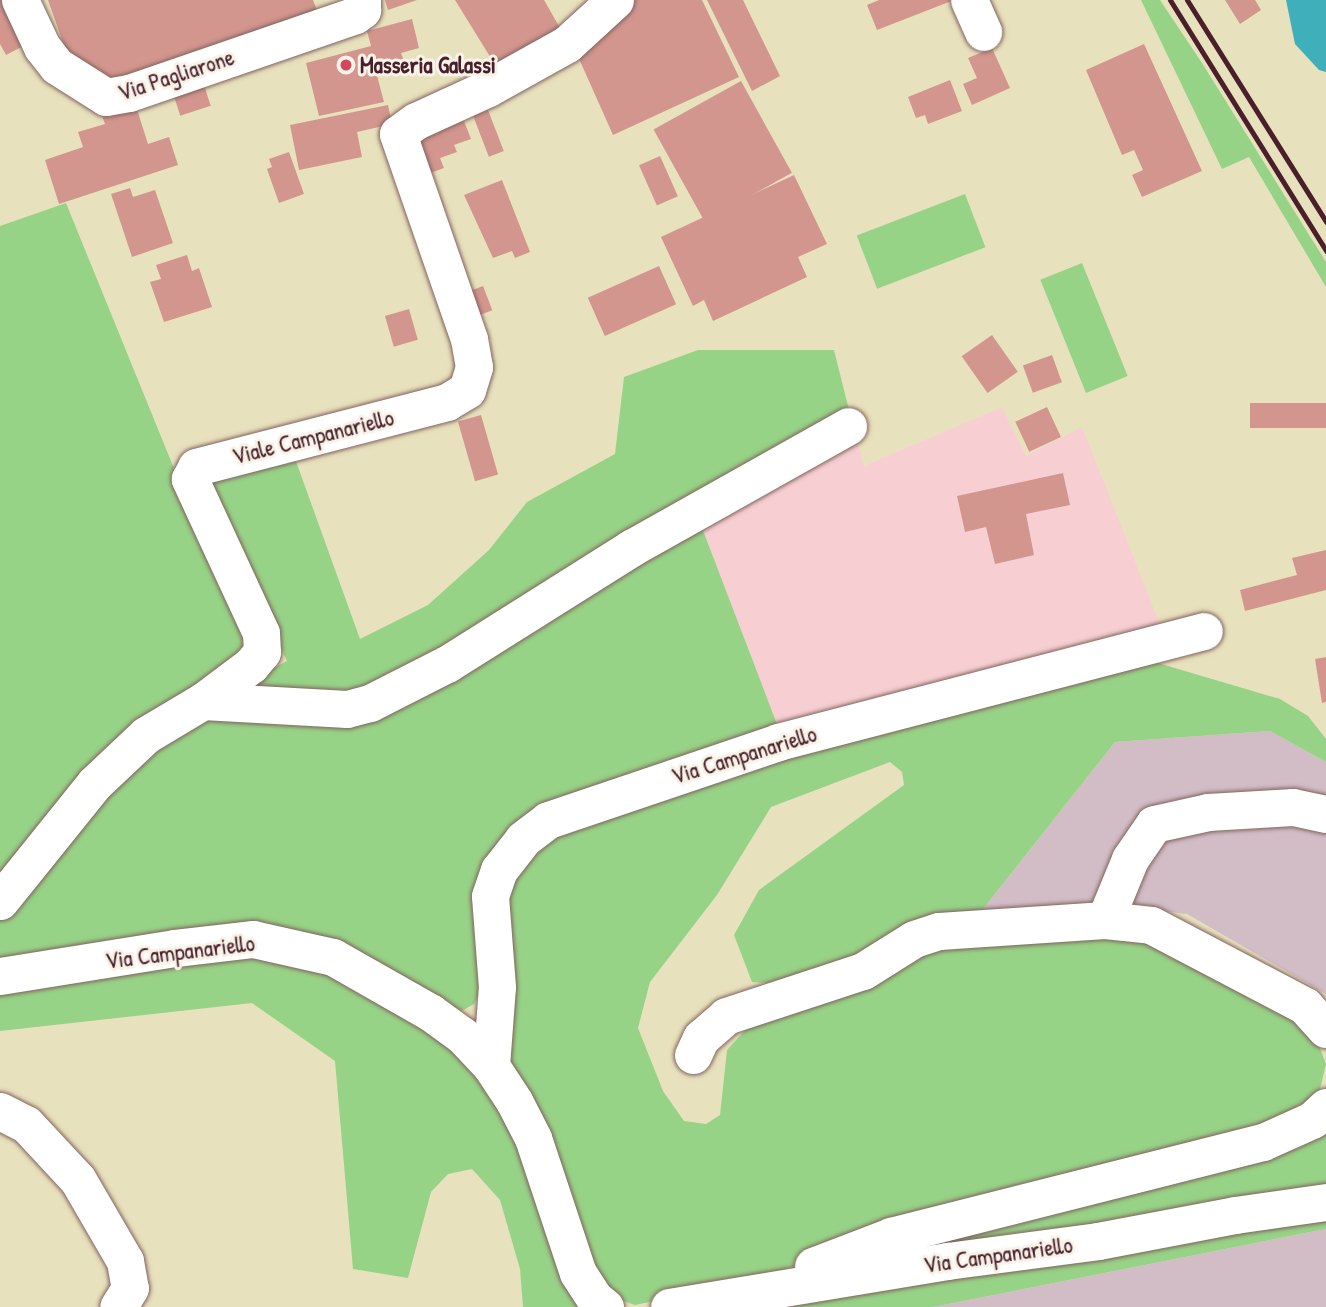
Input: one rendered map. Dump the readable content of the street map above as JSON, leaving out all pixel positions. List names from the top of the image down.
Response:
{
  "streets": {
    "street": ["Via Pagliarone", "Viale Campanariello", "Via Campanariello"]
  },
  "places": ["Masseria Galassi"]
}
